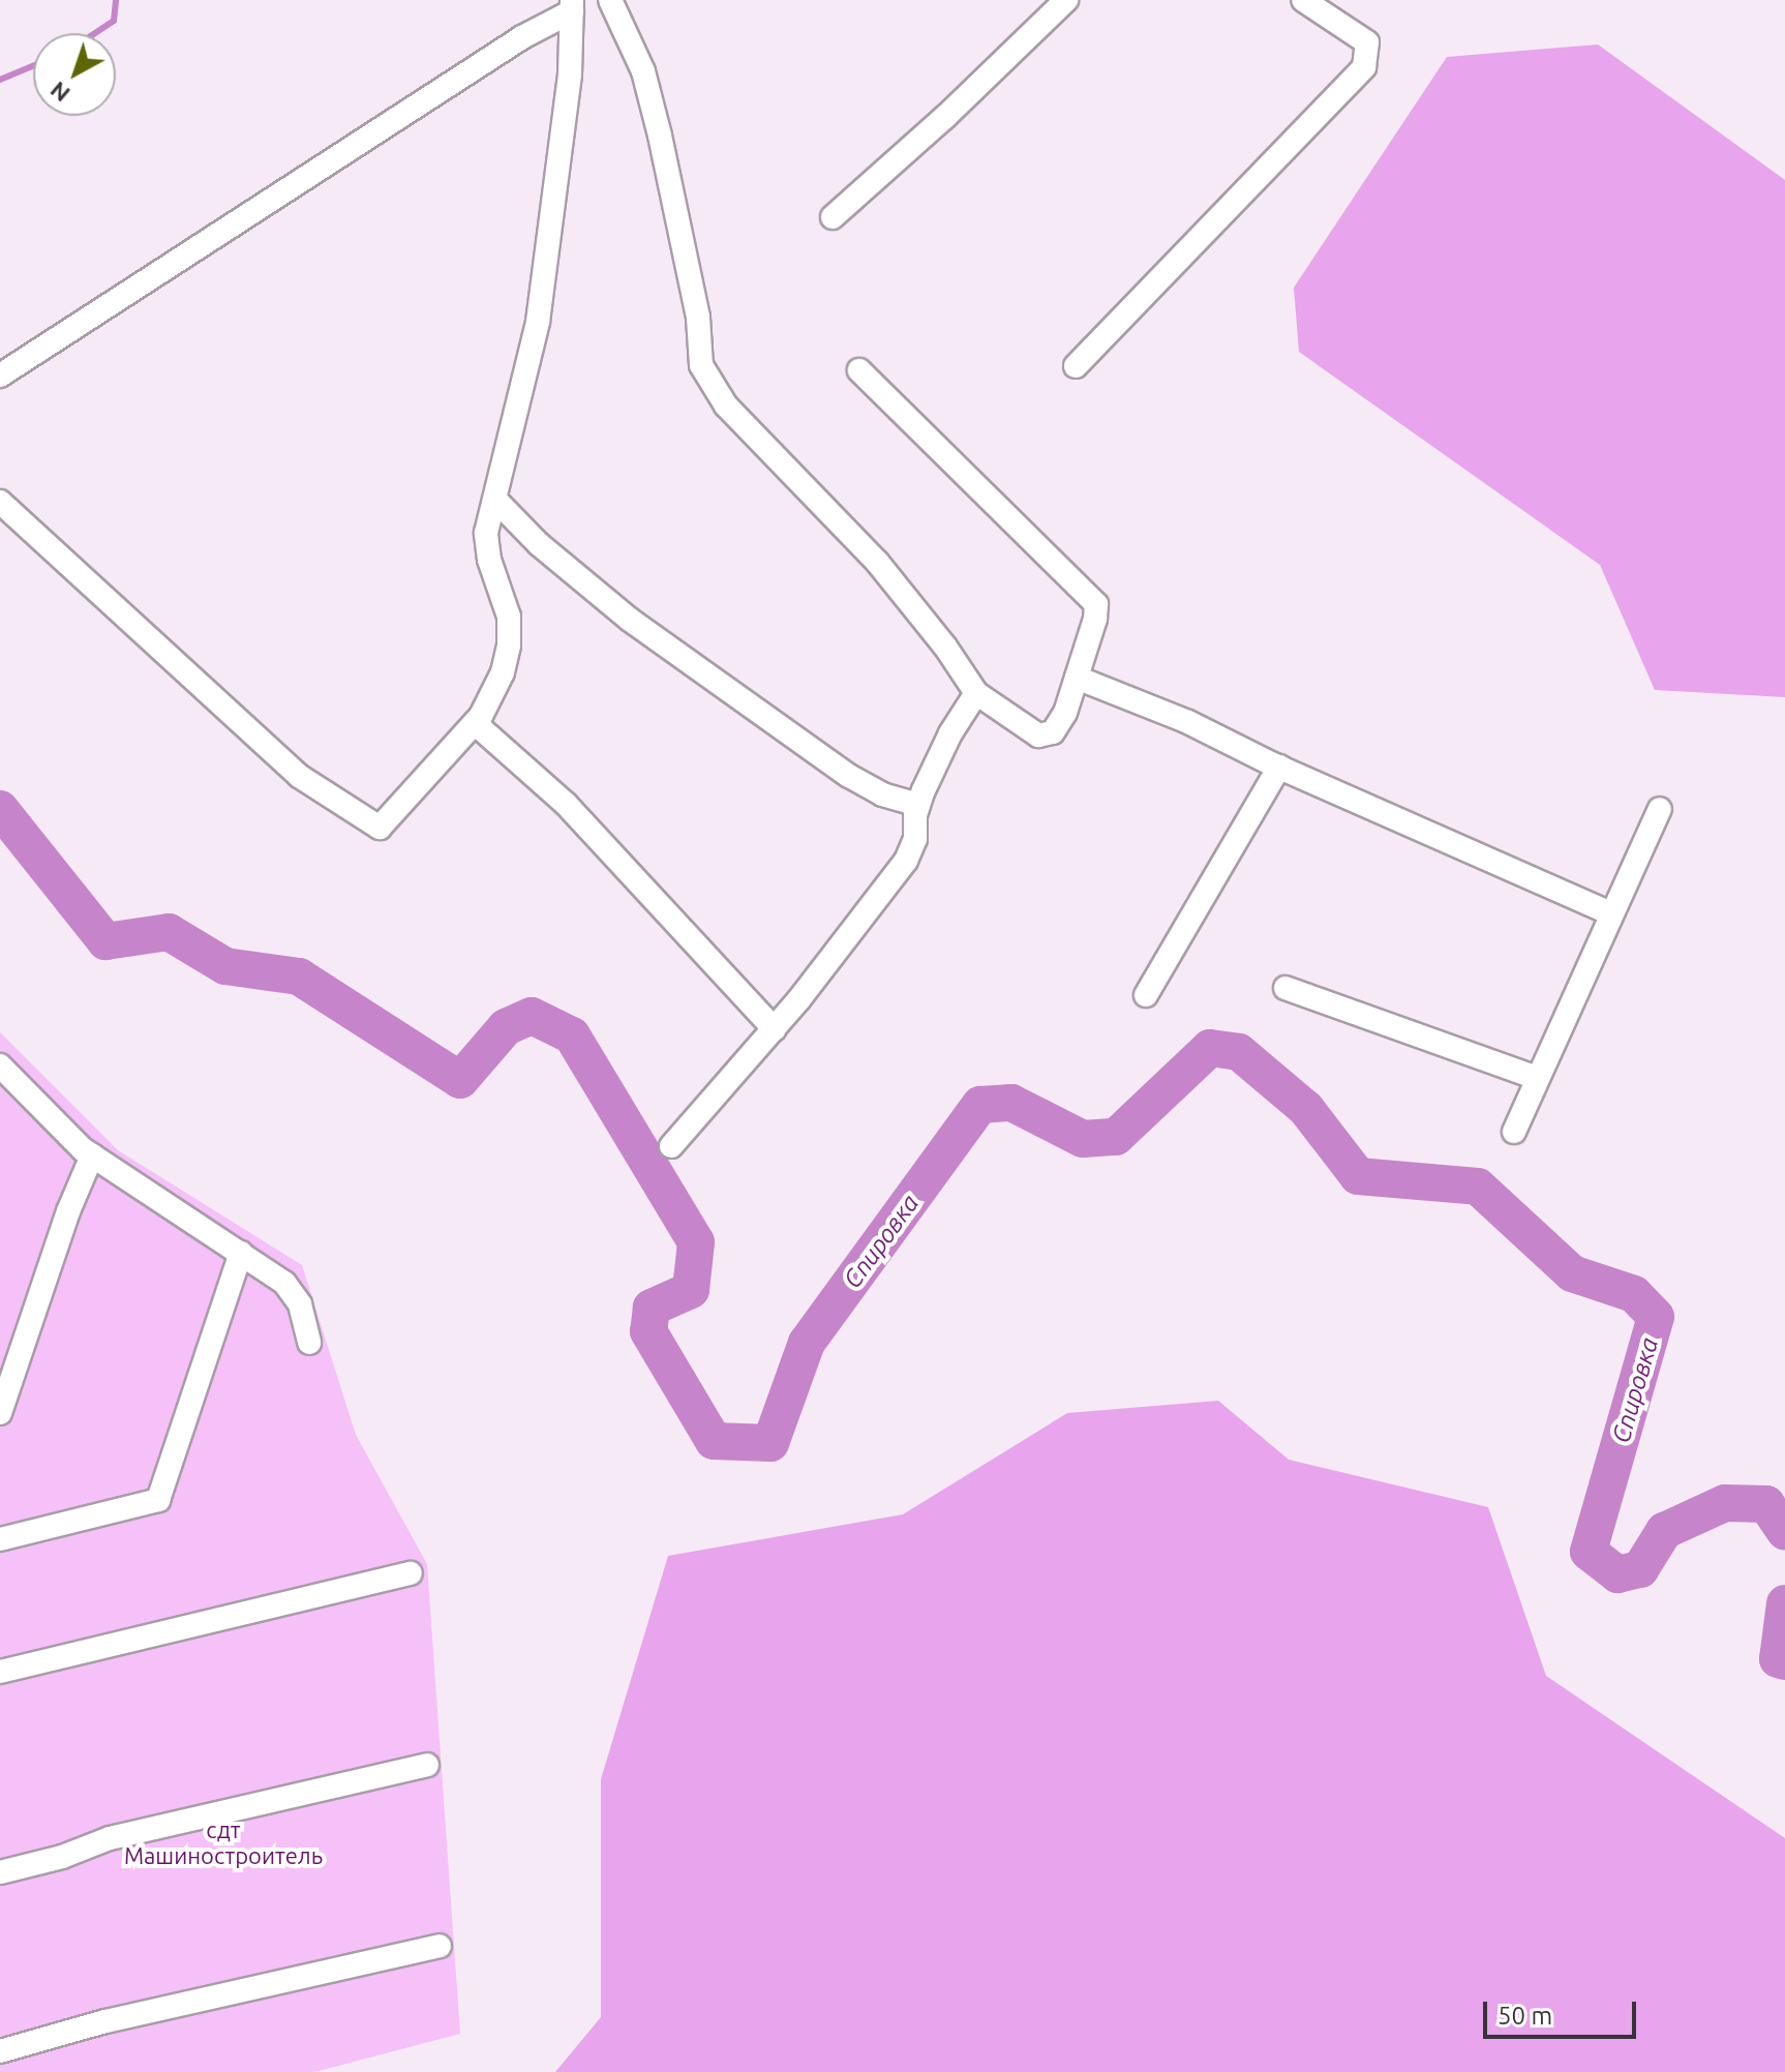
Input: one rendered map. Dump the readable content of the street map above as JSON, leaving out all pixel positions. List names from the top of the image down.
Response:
{
  "water": ["Спировка"],
  "parks": ["сдт Машиностроитель"],
  "scale_bar": "50 m",
  "north": "bottom left"
}
